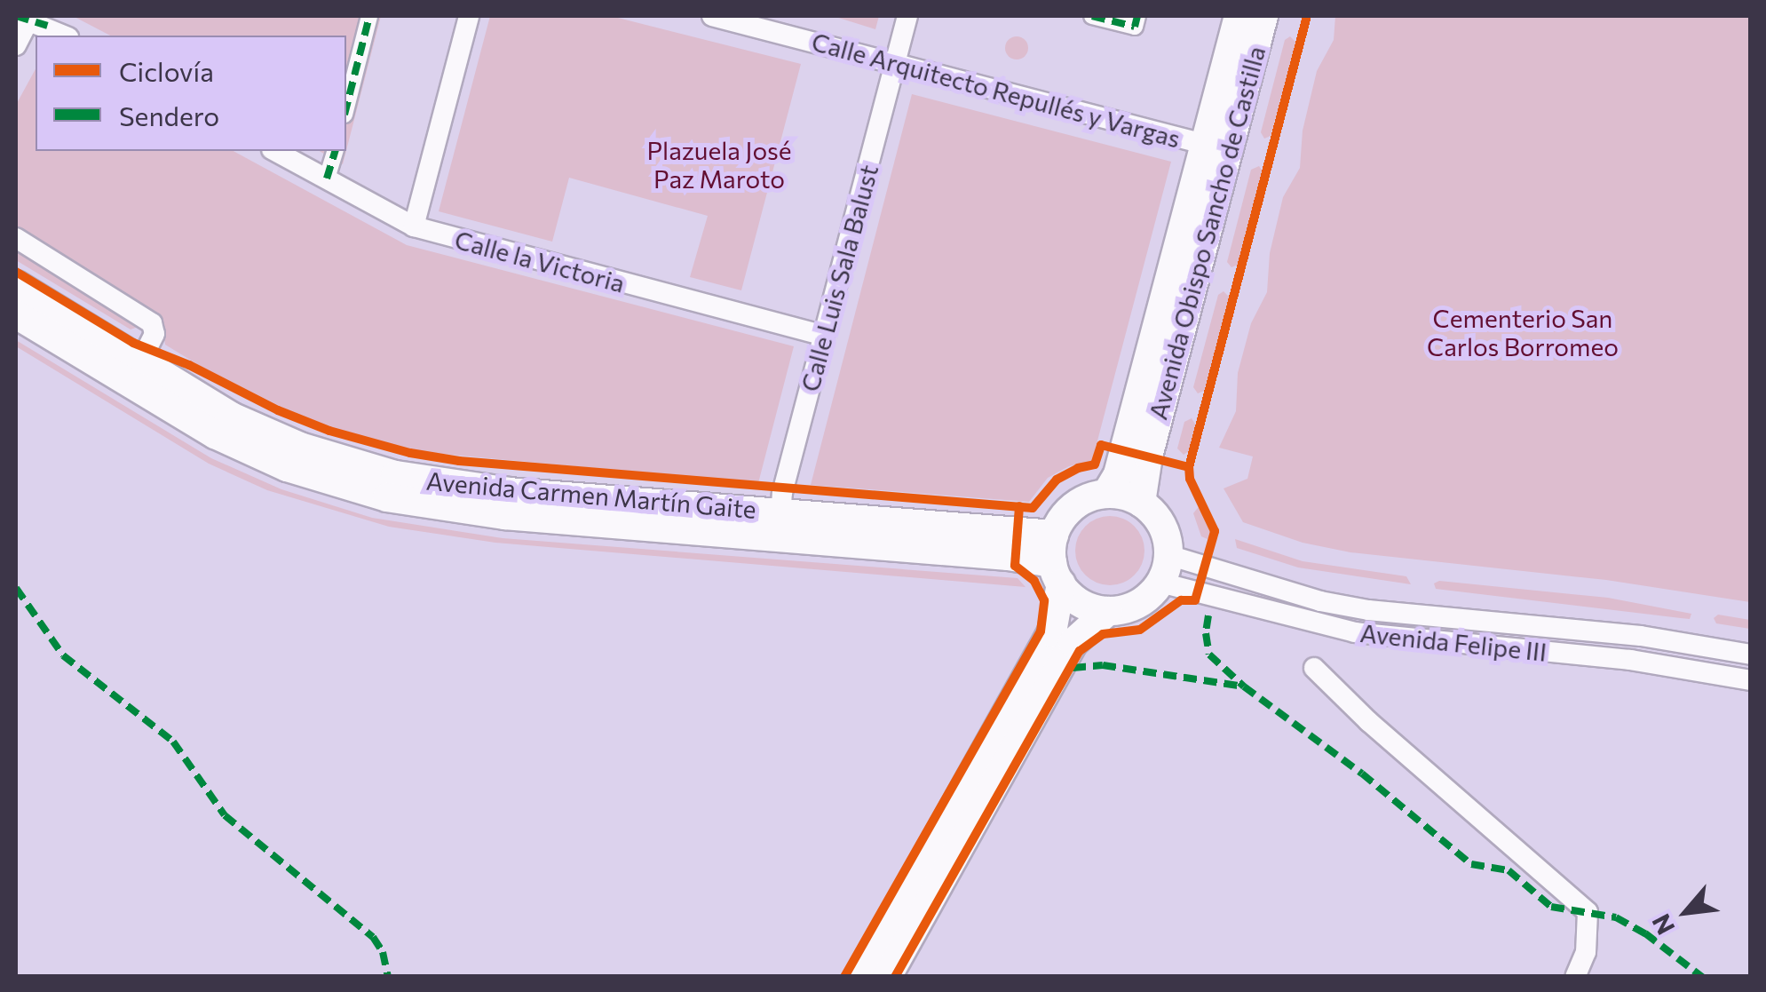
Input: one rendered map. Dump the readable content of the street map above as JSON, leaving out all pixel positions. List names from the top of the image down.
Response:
{
  "streets": {
    "main road": ["Avenida Obispo Sancho de Castilla", "Avenida Carmen Martín Gaite"],
    "street": [
      "Calle Arquitecto Repullés y Vargas",
      "Calle la Victoria",
      "Calle Luis Sala Balust",
      "Avenida Felipe III"
    ]
  },
  "crossings": [
    ["Calle Arquitecto Repullés y Vargas", "Avenida Obispo Sancho de Castilla"],
    ["Calle Arquitecto Repullés y Vargas", "Calle Luis Sala Balust"],
    ["Avenida Obispo Sancho de Castilla", "Avenida Carmen Martín Gaite"],
    ["Avenida Obispo Sancho de Castilla", "Avenida Felipe III"],
    ["Calle la Victoria", "Calle Luis Sala Balust"],
    ["Calle Luis Sala Balust", "Avenida Carmen Martín Gaite"],
    ["Avenida Carmen Martín Gaite", "Avenida Felipe III"]
  ],
  "parks": ["Plazuela José Paz Maroto", "Cementerio San Carlos Borromeo"],
  "legend": ["Ciclovía", "Sendero"],
  "north": "bottom left"
}
